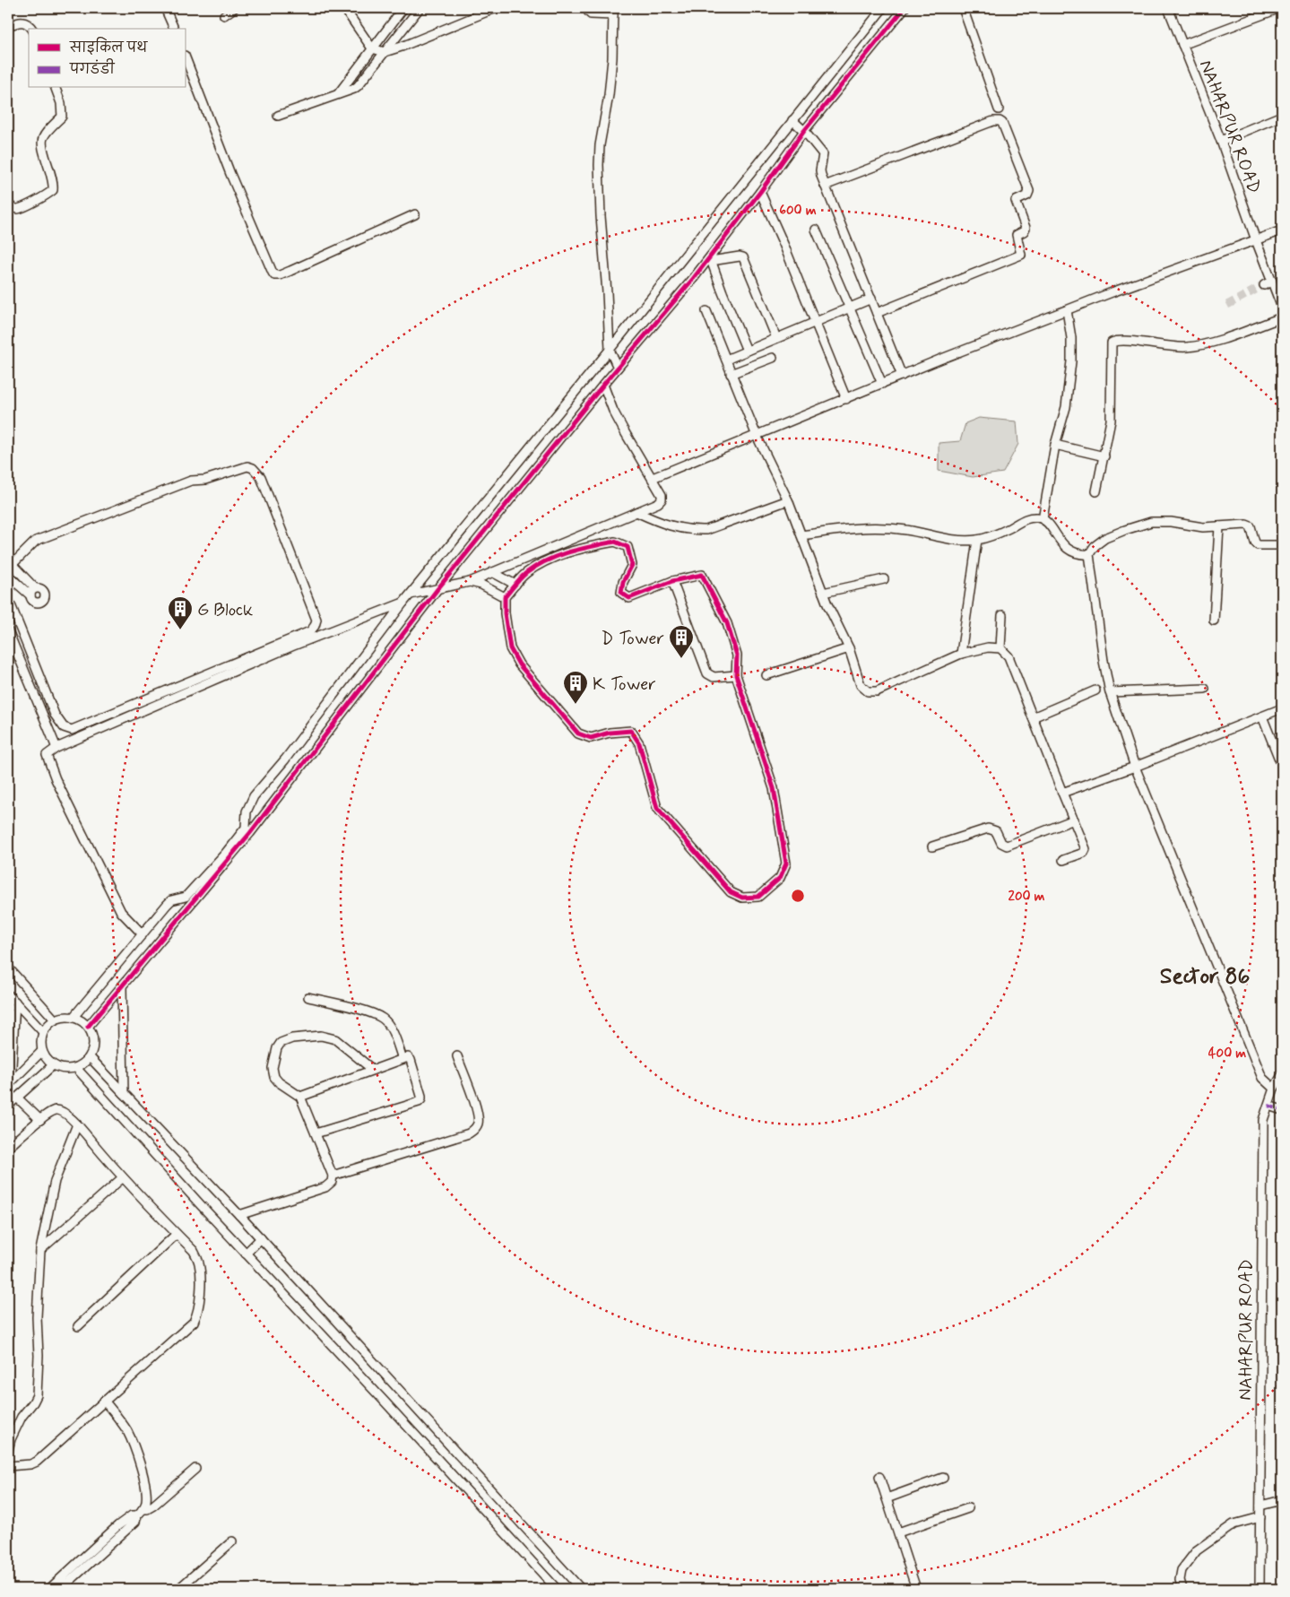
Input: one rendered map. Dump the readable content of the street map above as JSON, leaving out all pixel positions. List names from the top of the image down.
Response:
{
  "streets": {
    "street": ["NAHARPUR ROAD"]
  },
  "districts": ["Sector 86"],
  "places": {
    "building": ["G Block", "D Tower", "K Tower"]
  },
  "legend": ["साइकिल पथ", "पगडंडी"],
  "rings": ["600 m", "200 m", "400 m"]
}
